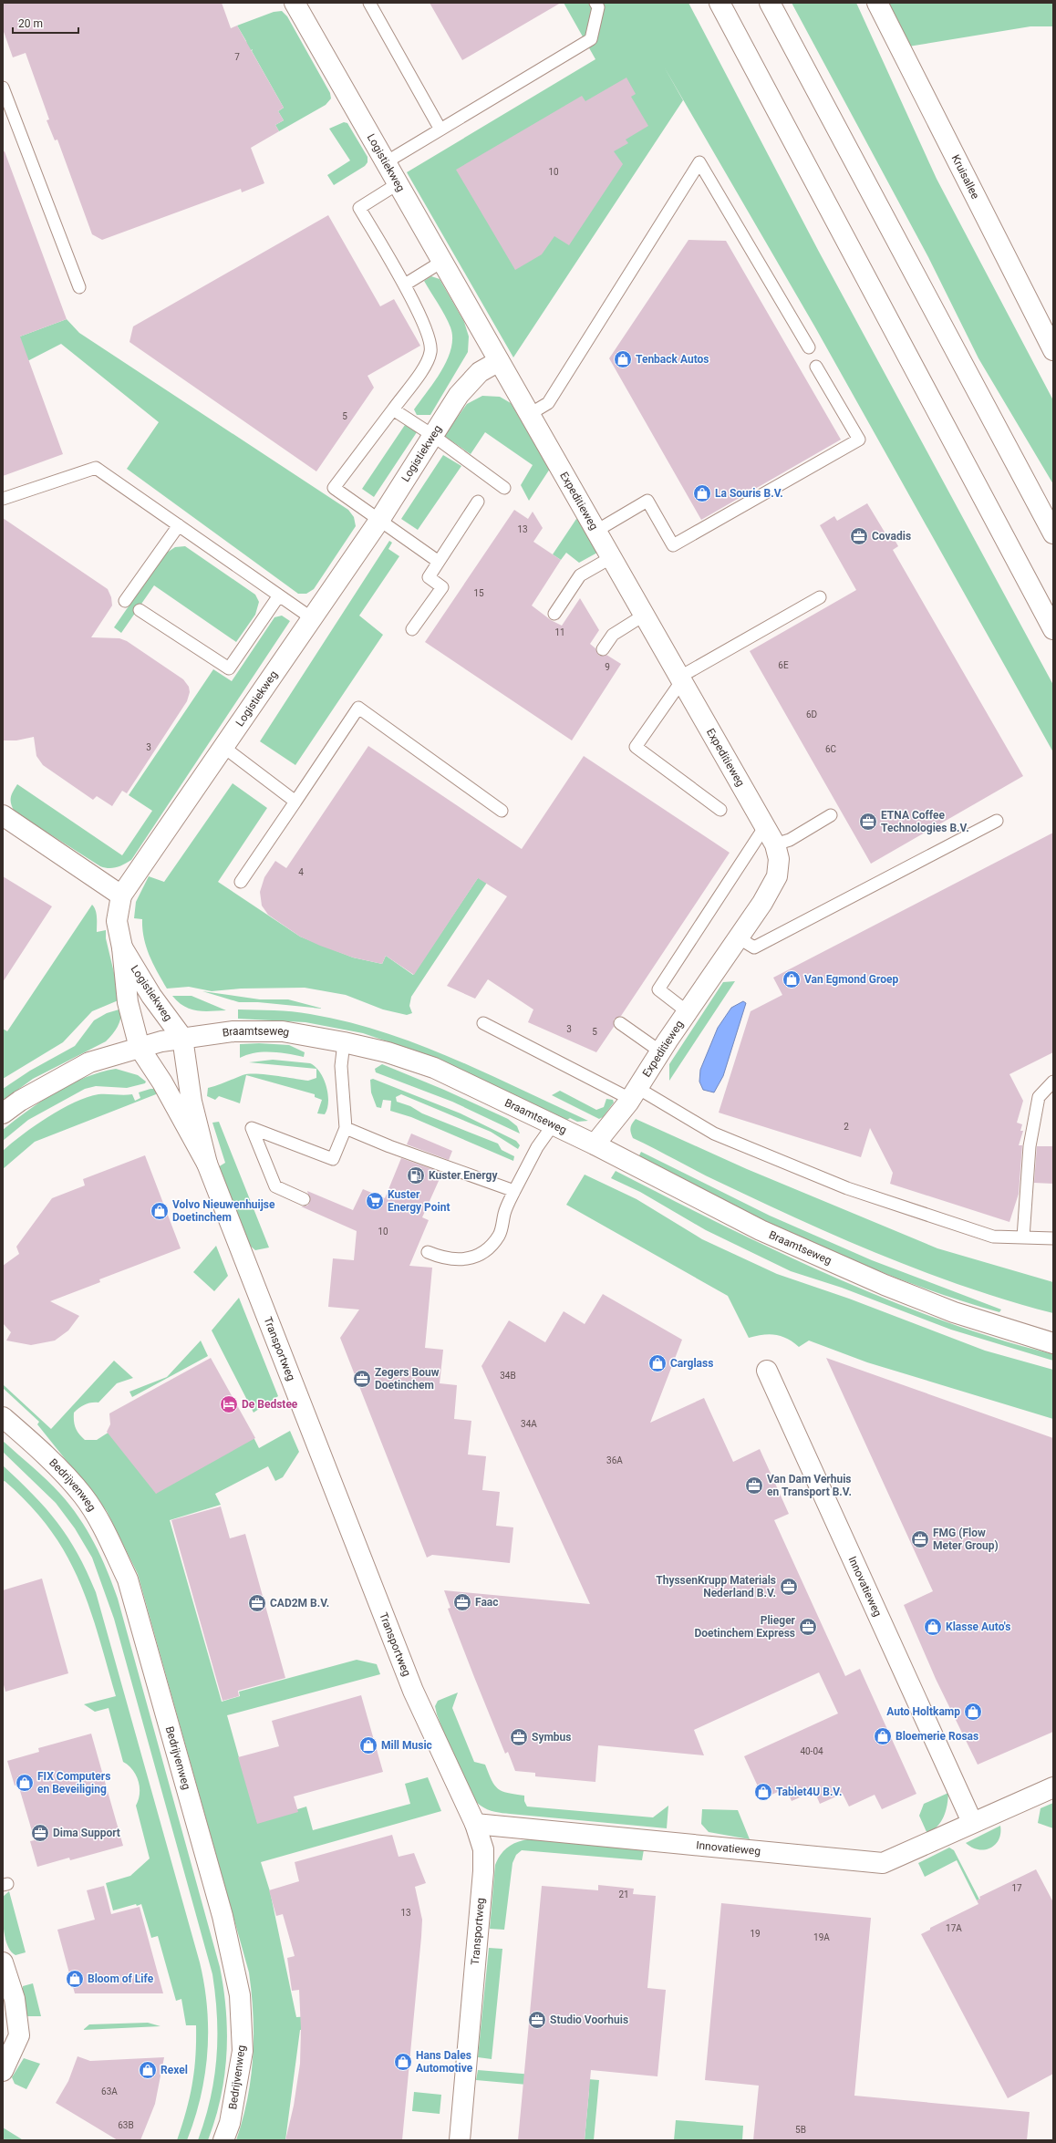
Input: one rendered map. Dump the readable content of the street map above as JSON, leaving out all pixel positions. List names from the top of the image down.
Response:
{
  "streets": {
    "main road": [
      "Logistiekweg",
      "Kruisallee",
      "Expeditieweg",
      "Braamtseweg",
      "Transportweg",
      "Bedrijvenweg",
      "Innovatieweg"
    ]
  },
  "crossings": [
    ["Logistiekweg", "Expeditieweg"],
    ["Logistiekweg", "Braamtseweg"],
    ["Logistiekweg", "Transportweg"],
    ["Expeditieweg", "Braamtseweg"],
    ["Braamtseweg", "Transportweg"],
    ["Transportweg", "Innovatieweg"]
  ],
  "places": {
    "shop": [
      "Tenback Autos",
      "La Souris B.V.",
      "Van Egmond Groep",
      "Volvo Nieuwenhuijse Doetinchem",
      "Carglass",
      "Klasse Auto's",
      "Auto Holtkamp",
      "Bloemerie Rosas",
      "Mill Music",
      "FIX Computers en Beveiliging",
      "Tablet4U B.V.",
      "Bloom of Life",
      "Hans Dales Automotive",
      "Rexel"
    ],
    "office": [
      "Covadis",
      "ETNA Coffee Technologies B.V.",
      "Zegers Bouw Doetinchem",
      "Van Dam Verhuis en Transport B.V.",
      "FMG (Flow Meter Group)",
      "ThyssenKrupp Materials Nederland B.V.",
      "Faac",
      "CAD2M B.V.",
      "Plieger Doetinchem Express",
      "Symbus",
      "Dima Support",
      "Studio Voorhuis"
    ],
    "fuel station": ["Kuster Energy"],
    "supermarket": ["Kuster Energy Point"],
    "hotel": ["De Bedstee"]
  },
  "house_numbers": [
    "7",
    "10",
    "5",
    "13",
    "15",
    "11",
    "6E",
    "9",
    "6D",
    "3",
    "6C",
    "4",
    "3",
    "5",
    "2",
    "10",
    "34B",
    "34A",
    "36A",
    "40-04",
    "17",
    "21",
    "13",
    "17A",
    "19",
    "19A",
    "63A",
    "63B",
    "5B"
  ],
  "scale_bar": "20 m"
}
